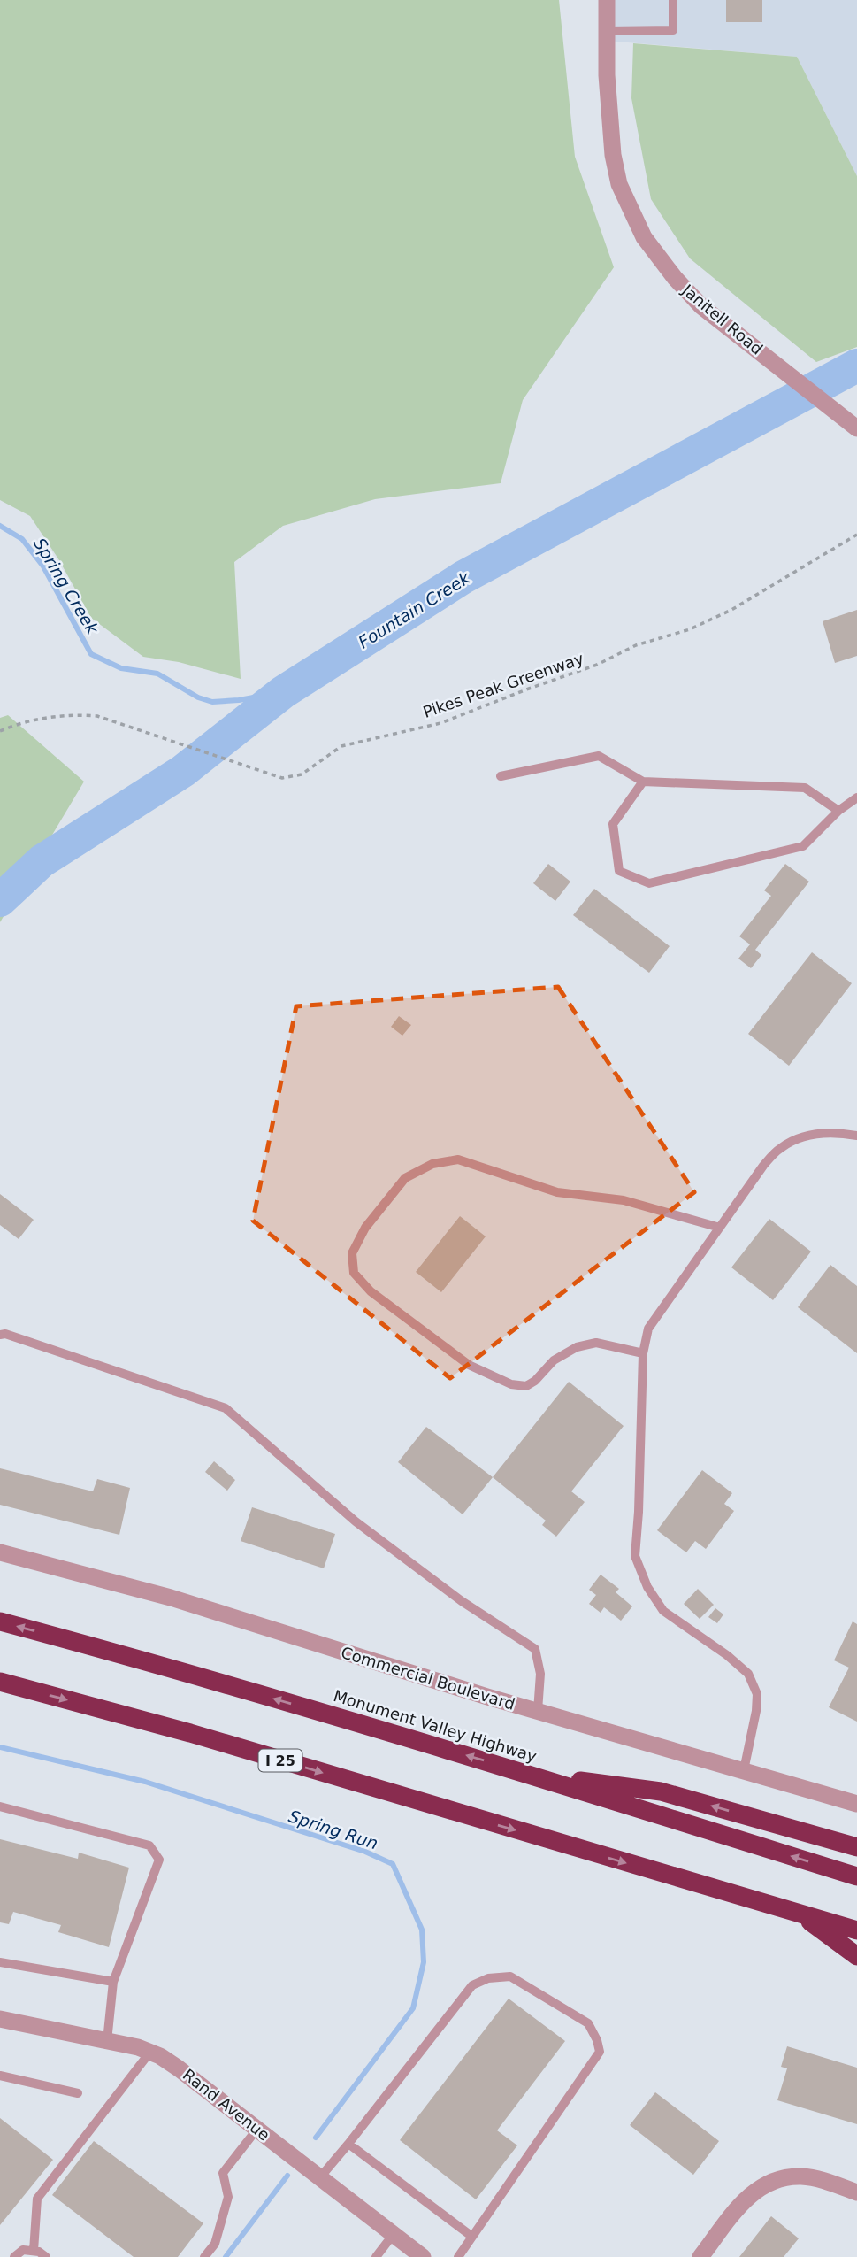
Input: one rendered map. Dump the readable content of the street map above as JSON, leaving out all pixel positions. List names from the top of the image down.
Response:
{
  "streets": {
    "highway": ["Monument Valley Highway", "I 25"],
    "street": ["Janitell Road", "Commercial Boulevard", "Rand Avenue"],
    "path": ["Pikes Peak Greenway"]
  },
  "water": ["Spring Creek", "Fountain Creek", "Spring Run"]
}
